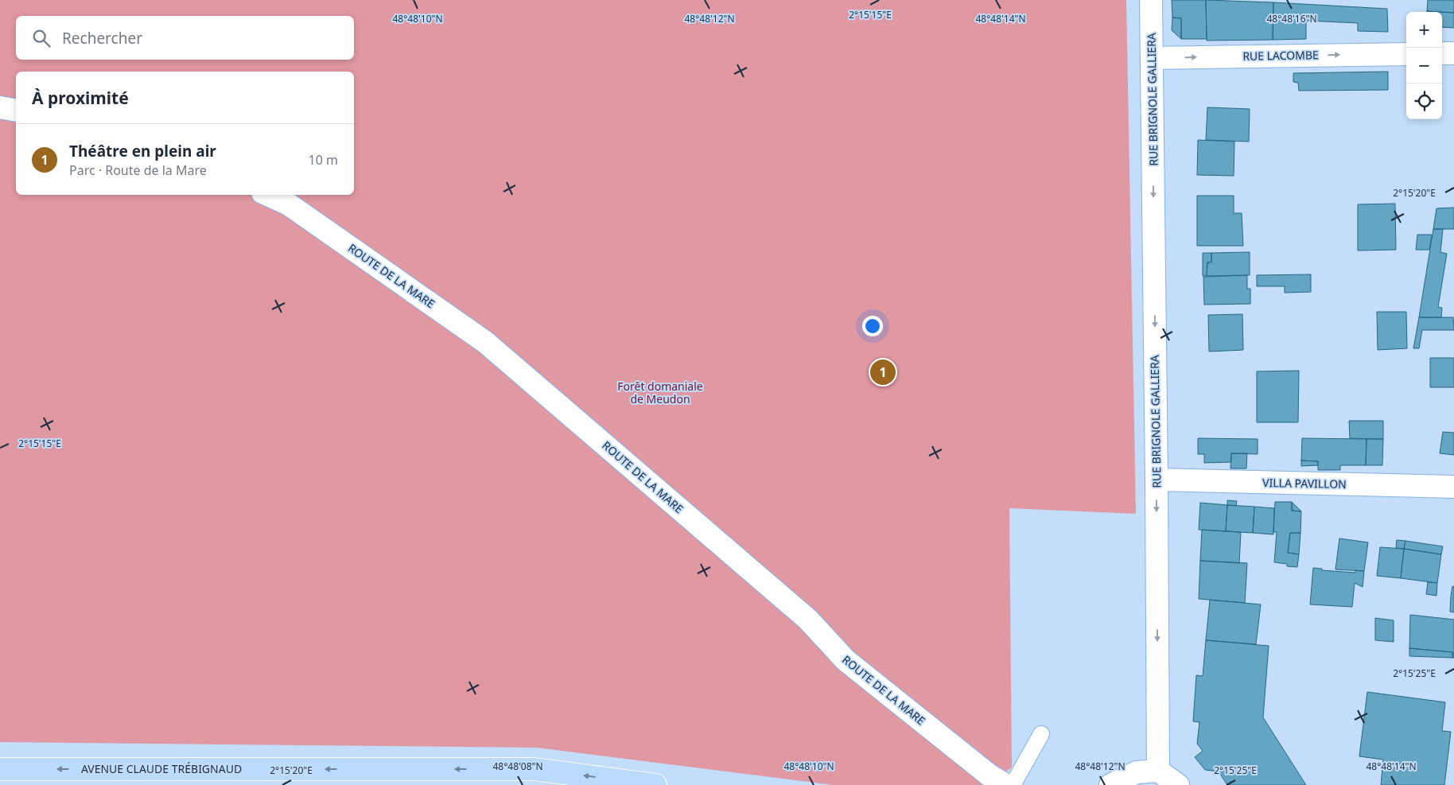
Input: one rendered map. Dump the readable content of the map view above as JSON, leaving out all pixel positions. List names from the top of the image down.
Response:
{
  "streets": {
    "main road": ["AVENUE CLAUDE TRÉBIGNAUD"],
    "street": [
      "RUE LACOMBE",
      "RUE BRIGNOLE GALLIERA",
      "ROUTE DE LA MARE",
      "VILLA PAVILLON"
    ]
  },
  "crossings": [
    ["RUE LACOMBE", "RUE BRIGNOLE GALLIERA"],
    ["RUE BRIGNOLE GALLIERA", "VILLA PAVILLON"]
  ],
  "one_way": ["RUE LACOMBE", "RUE BRIGNOLE GALLIERA", "AVENUE CLAUDE TRÉBIGNAUD"],
  "parks": ["Forêt domaniale de Meudon"],
  "page": {
    "map_buttons": ["+", "−"],
    "search": "Rechercher",
    "heading": "À proximité",
    "list": [
      {
        "mark": "1",
        "name": "Théâtre en plein air",
        "note": "Parc · Route de la Mare",
        "value": "10 m"
      }
    ],
    "pins": "1"
  },
  "coordinates": [
    "2°15'15\"E",
    "48°48'10\"N",
    "48°48'12\"N",
    "48°48'14\"N",
    "48°48'16\"N",
    "2°15'20\"E",
    "2°15'25\"E",
    "48°48'08\"N"
  ]
}
